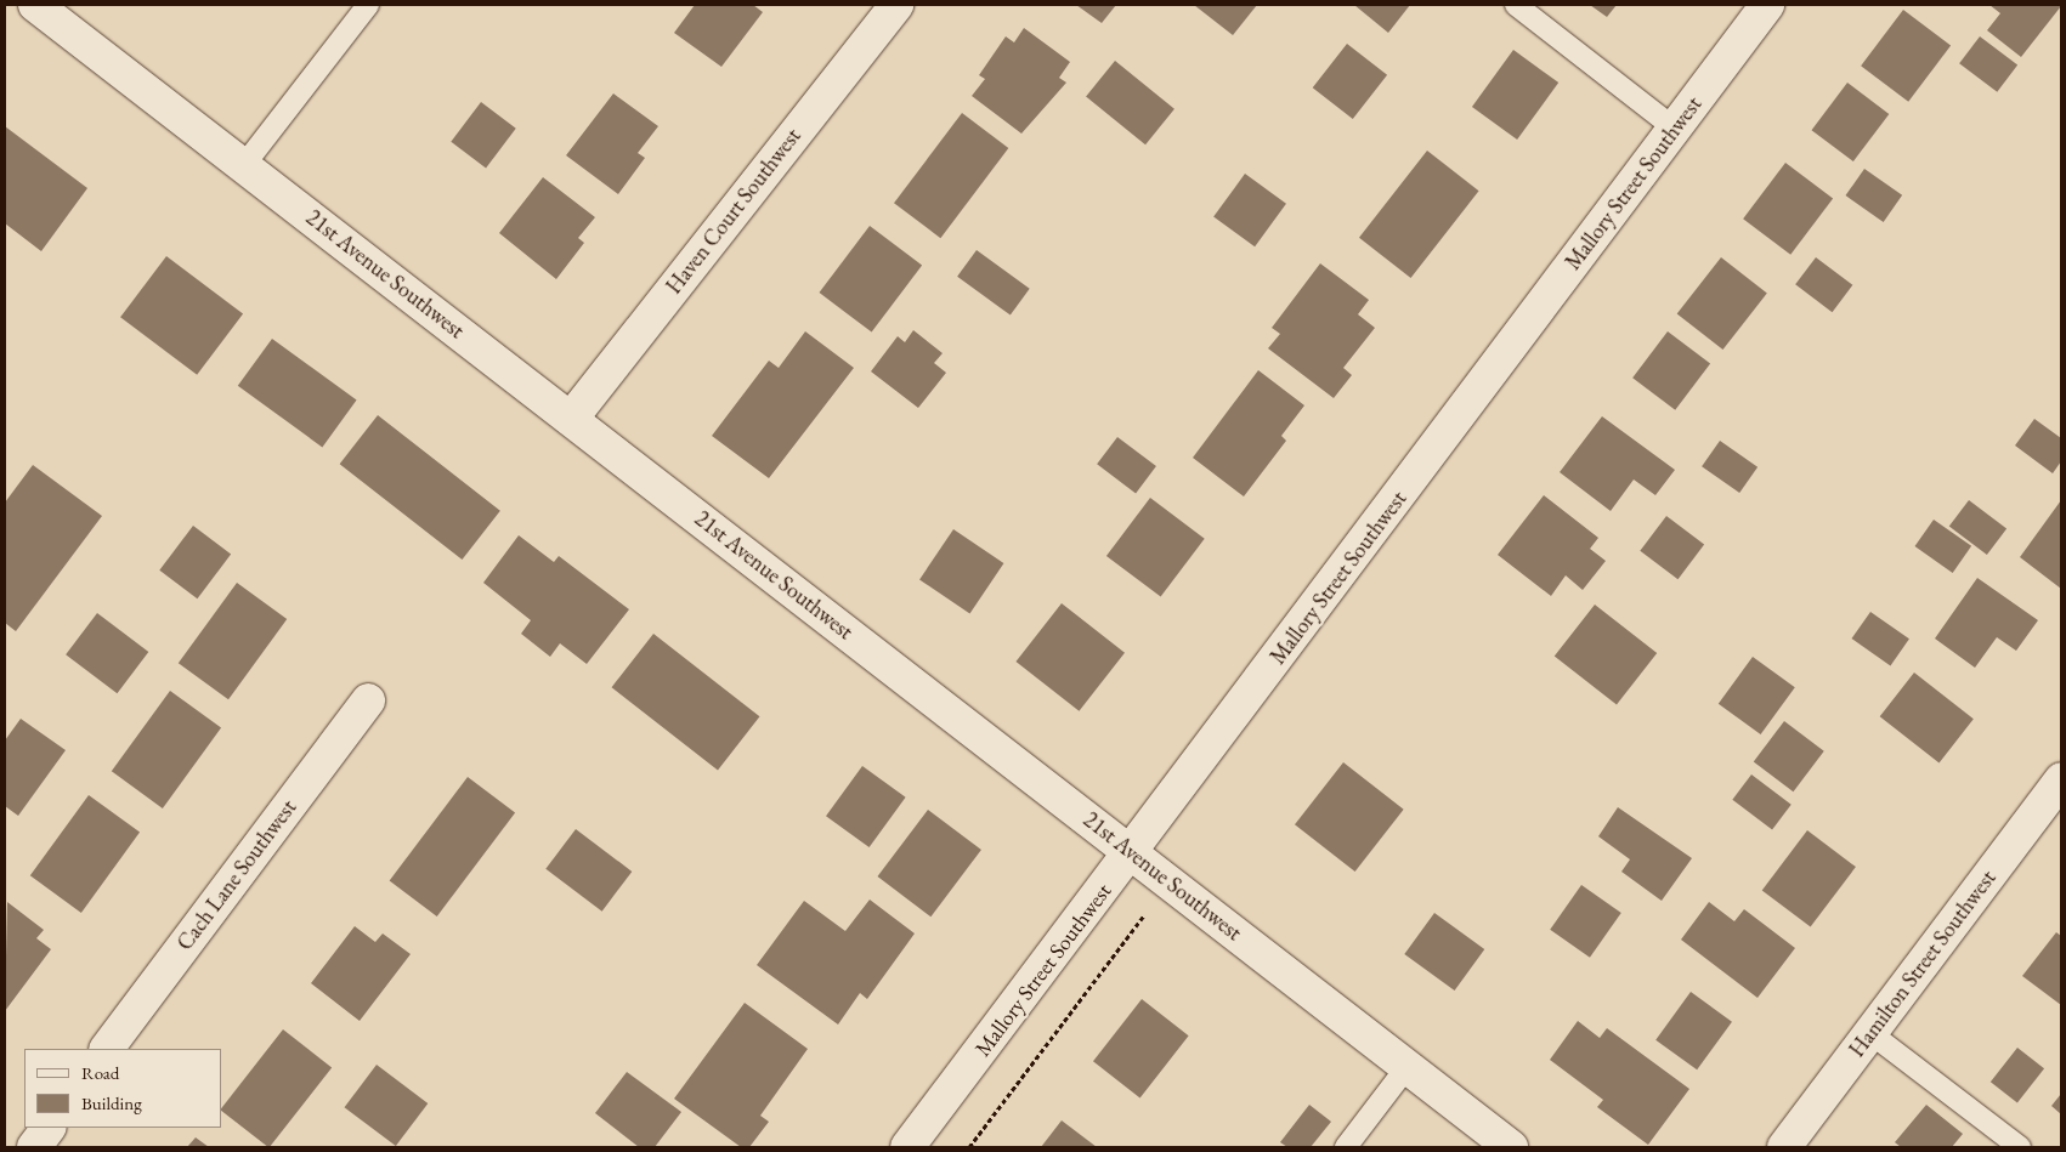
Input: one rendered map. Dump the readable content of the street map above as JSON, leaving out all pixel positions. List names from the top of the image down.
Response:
{
  "streets": {
    "street": [
      "Mallory Street Southwest",
      "Haven Court Southwest",
      "21st Avenue Southwest",
      "Cach Lane Southwest",
      "Hamilton Street Southwest"
    ]
  },
  "crossings": [
    ["Mallory Street Southwest", "21st Avenue Southwest"],
    ["Haven Court Southwest", "21st Avenue Southwest"]
  ],
  "legend": ["Road", "Building"]
}
